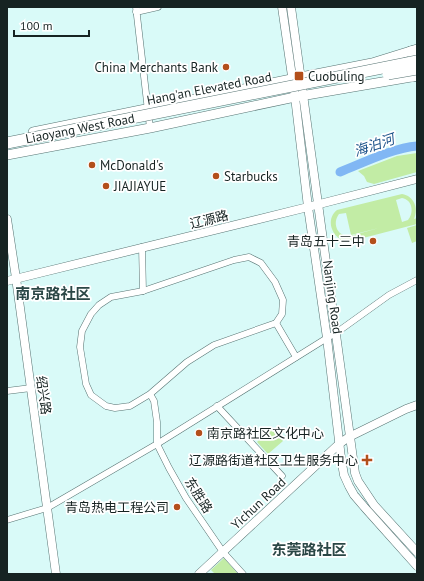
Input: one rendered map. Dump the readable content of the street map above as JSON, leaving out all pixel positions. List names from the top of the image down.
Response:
{
  "streets": {
    "highway": ["Hang'an Elevated Road"],
    "main road": [
      "Liaoyang West Road",
      "辽源路",
      "Nanjing Road",
      "绍兴路",
      "Yichun Road"
    ],
    "street": ["东胜路"]
  },
  "crossings": [
    ["Hang'an Elevated Road", "Liaoyang West Road"],
    ["Liaoyang West Road", "Nanjing Road"],
    ["辽源路", "Nanjing Road"],
    ["辽源路", "绍兴路"],
    ["Nanjing Road", "Yichun Road"],
    ["东胜路", "Yichun Road"]
  ],
  "districts": ["南京路社区", "东莞路社区"],
  "water": ["海泊河"],
  "places": {
    "other": [
      "China Merchants Bank",
      "McDonald's",
      "Starbucks",
      "JIAJIAYUE",
      "青岛五十三中",
      "南京路社区文化中心",
      "青岛热电工程公司"
    ],
    "transit": ["Cuobuling"],
    "health": ["辽源路街道社区卫生服务中心"]
  },
  "scale_bar": "100 m"
}
